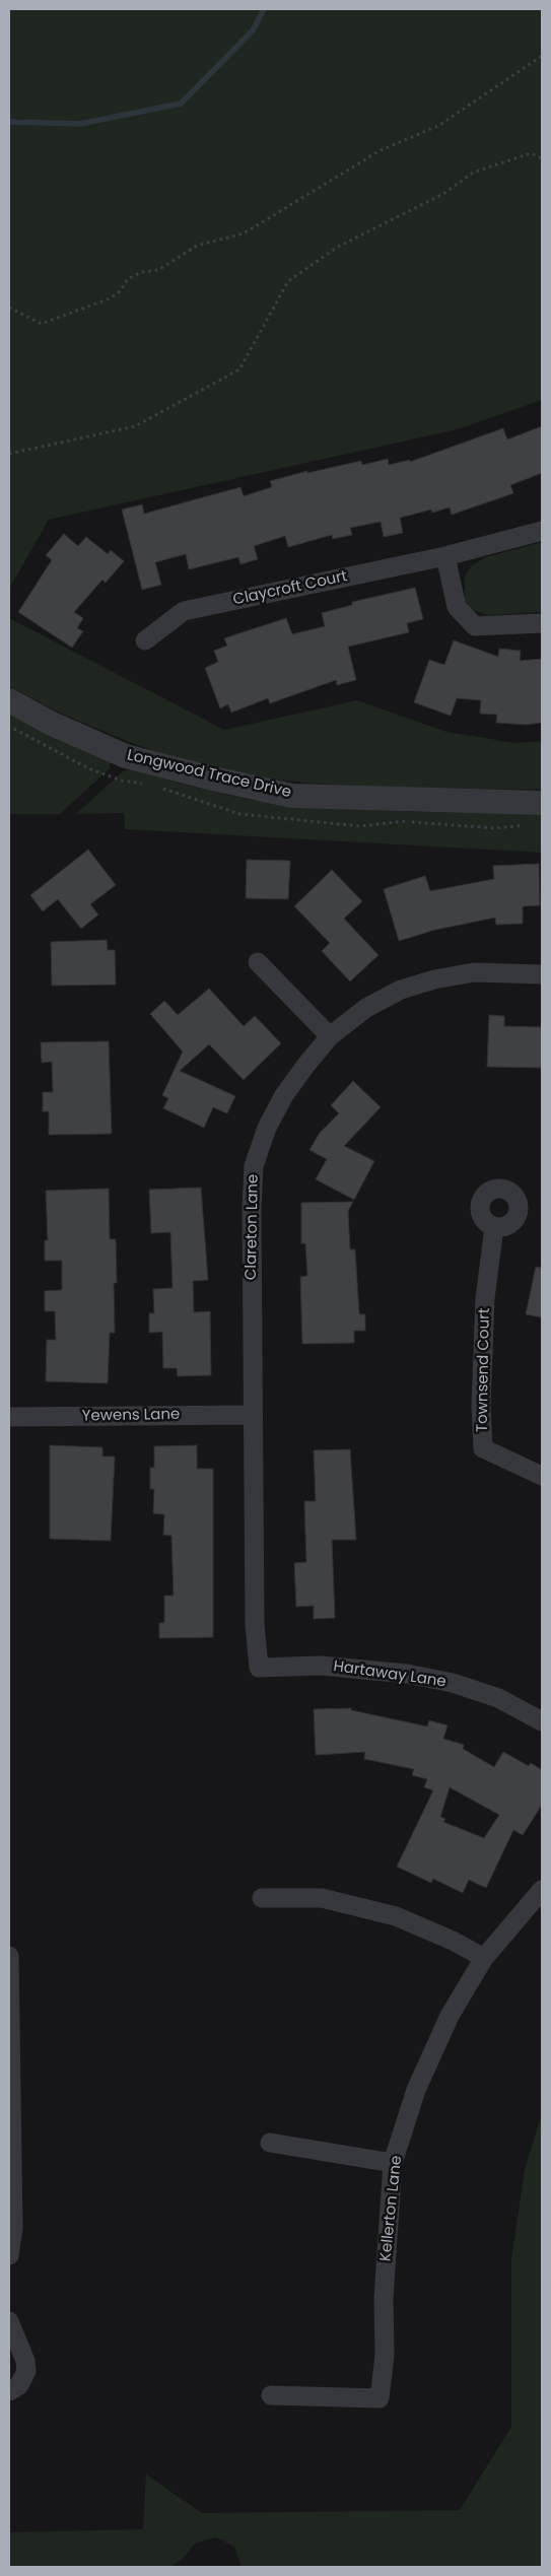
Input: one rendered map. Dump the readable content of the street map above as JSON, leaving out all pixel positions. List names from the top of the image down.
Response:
{
  "streets": {
    "street": [
      "Claycroft Court",
      "Longwood Trace Drive",
      "Clareton Lane",
      "Townsend Court",
      "Yewens Lane",
      "Hartaway Lane",
      "Kellerton Lane"
    ]
  },
  "crossings": [
    ["Clareton Lane", "Yewens Lane"],
    ["Clareton Lane", "Hartaway Lane"]
  ]
}
